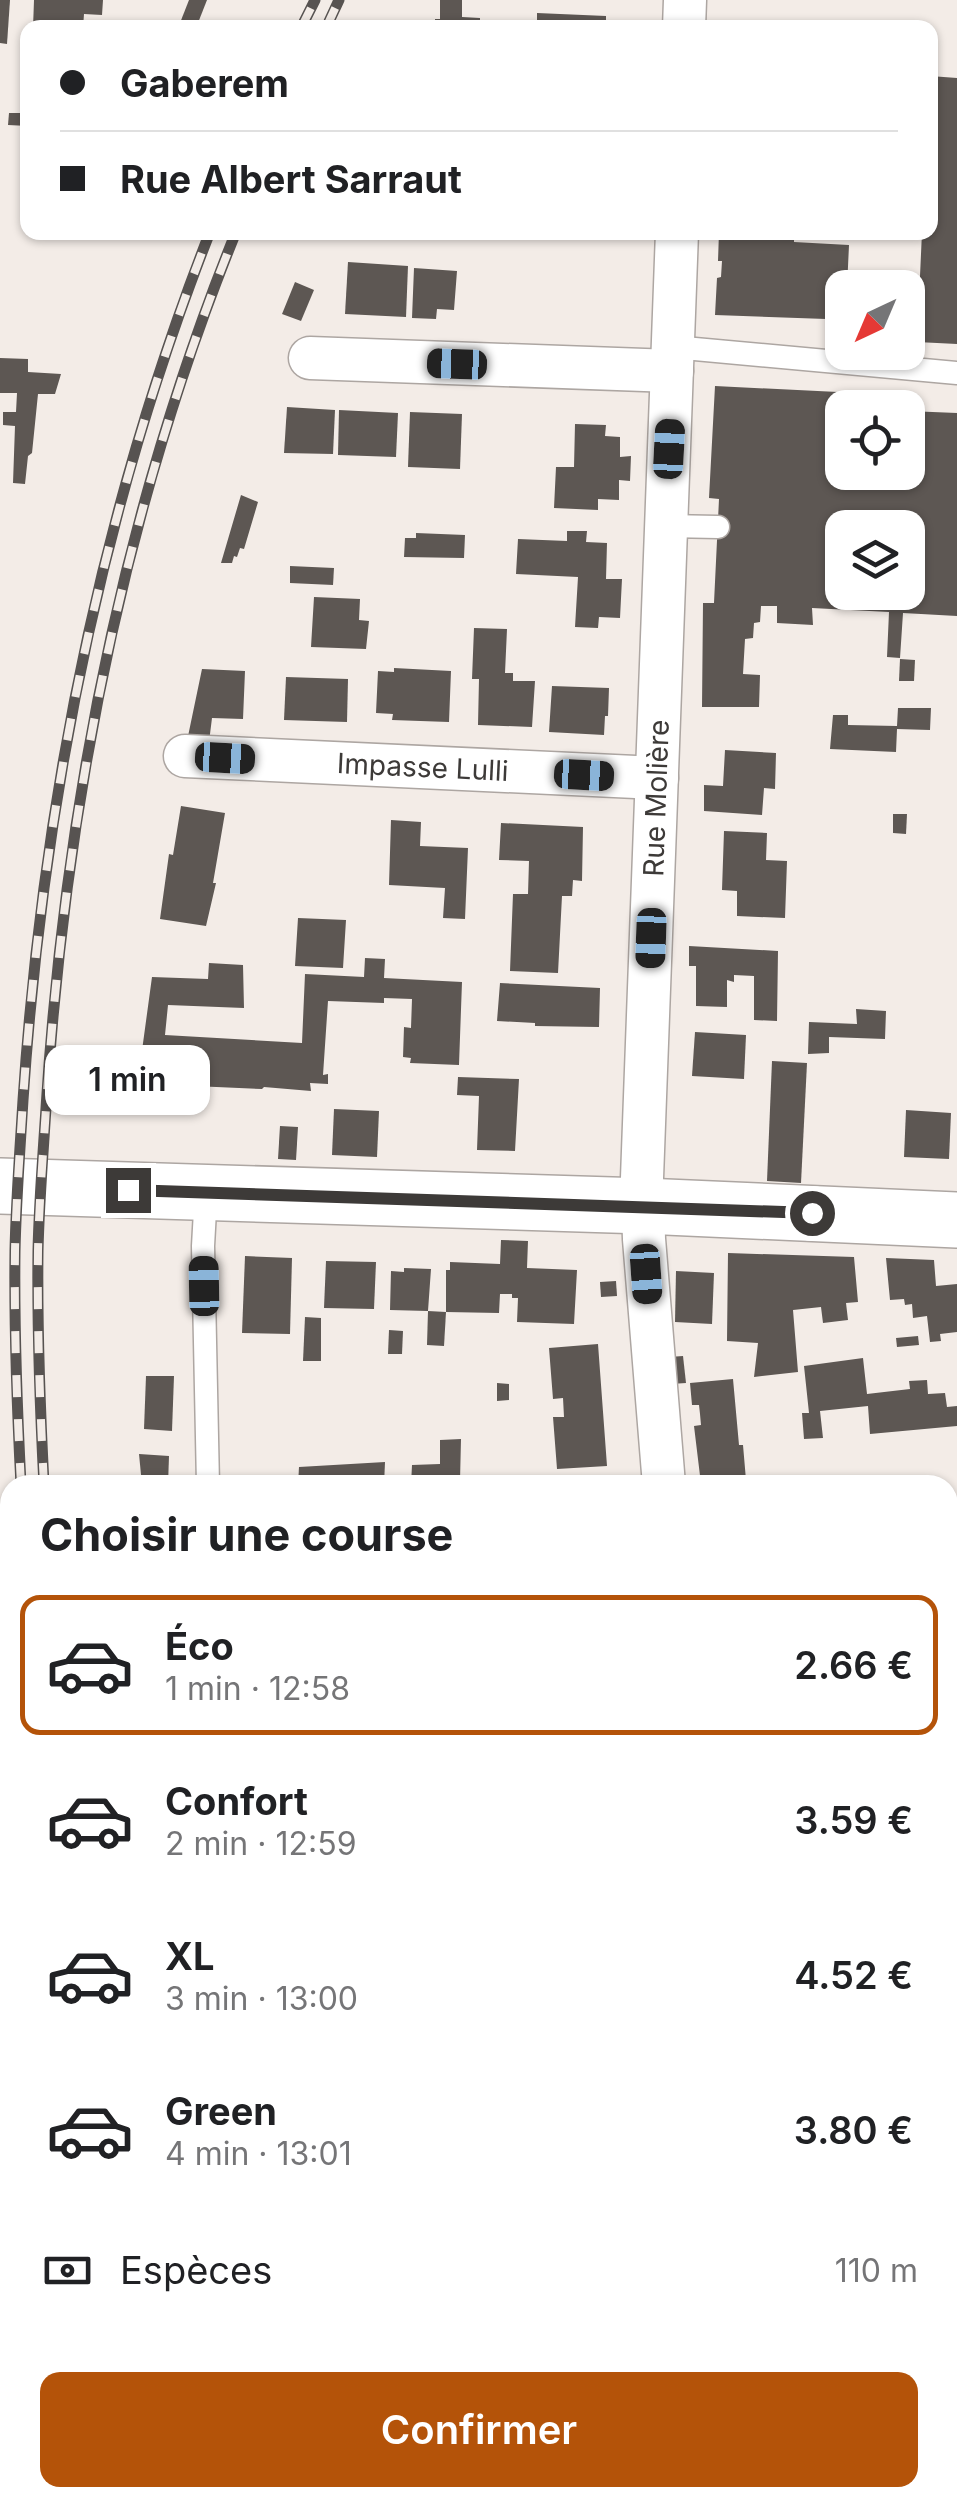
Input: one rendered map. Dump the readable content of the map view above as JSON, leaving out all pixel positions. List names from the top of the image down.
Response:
{
  "streets": {
    "street": ["Impasse Lulli", "Rue Molière"]
  },
  "crossings": [
    ["Impasse Lulli", "Rue Molière"]
  ],
  "north": "bottom left",
  "page": {
    "banner": ["Gaberem", "Rue Albert Sarraut"],
    "bubble": "1 min",
    "heading": "Choisir une course",
    "list": [
      {
        "name": "Éco",
        "note": "1 min · 12:58",
        "value": "2.66 €"
      },
      {
        "name": "Confort",
        "note": "2 min · 12:59",
        "value": "3.59 €"
      },
      {
        "name": "XL",
        "note": "3 min · 13:00",
        "value": "4.52 €"
      },
      {
        "name": "Green",
        "note": "4 min · 13:01",
        "value": "3.80 €"
      }
    ],
    "pay": ["Espèces", "110 m"],
    "buttons": "Confirmer"
  }
}
